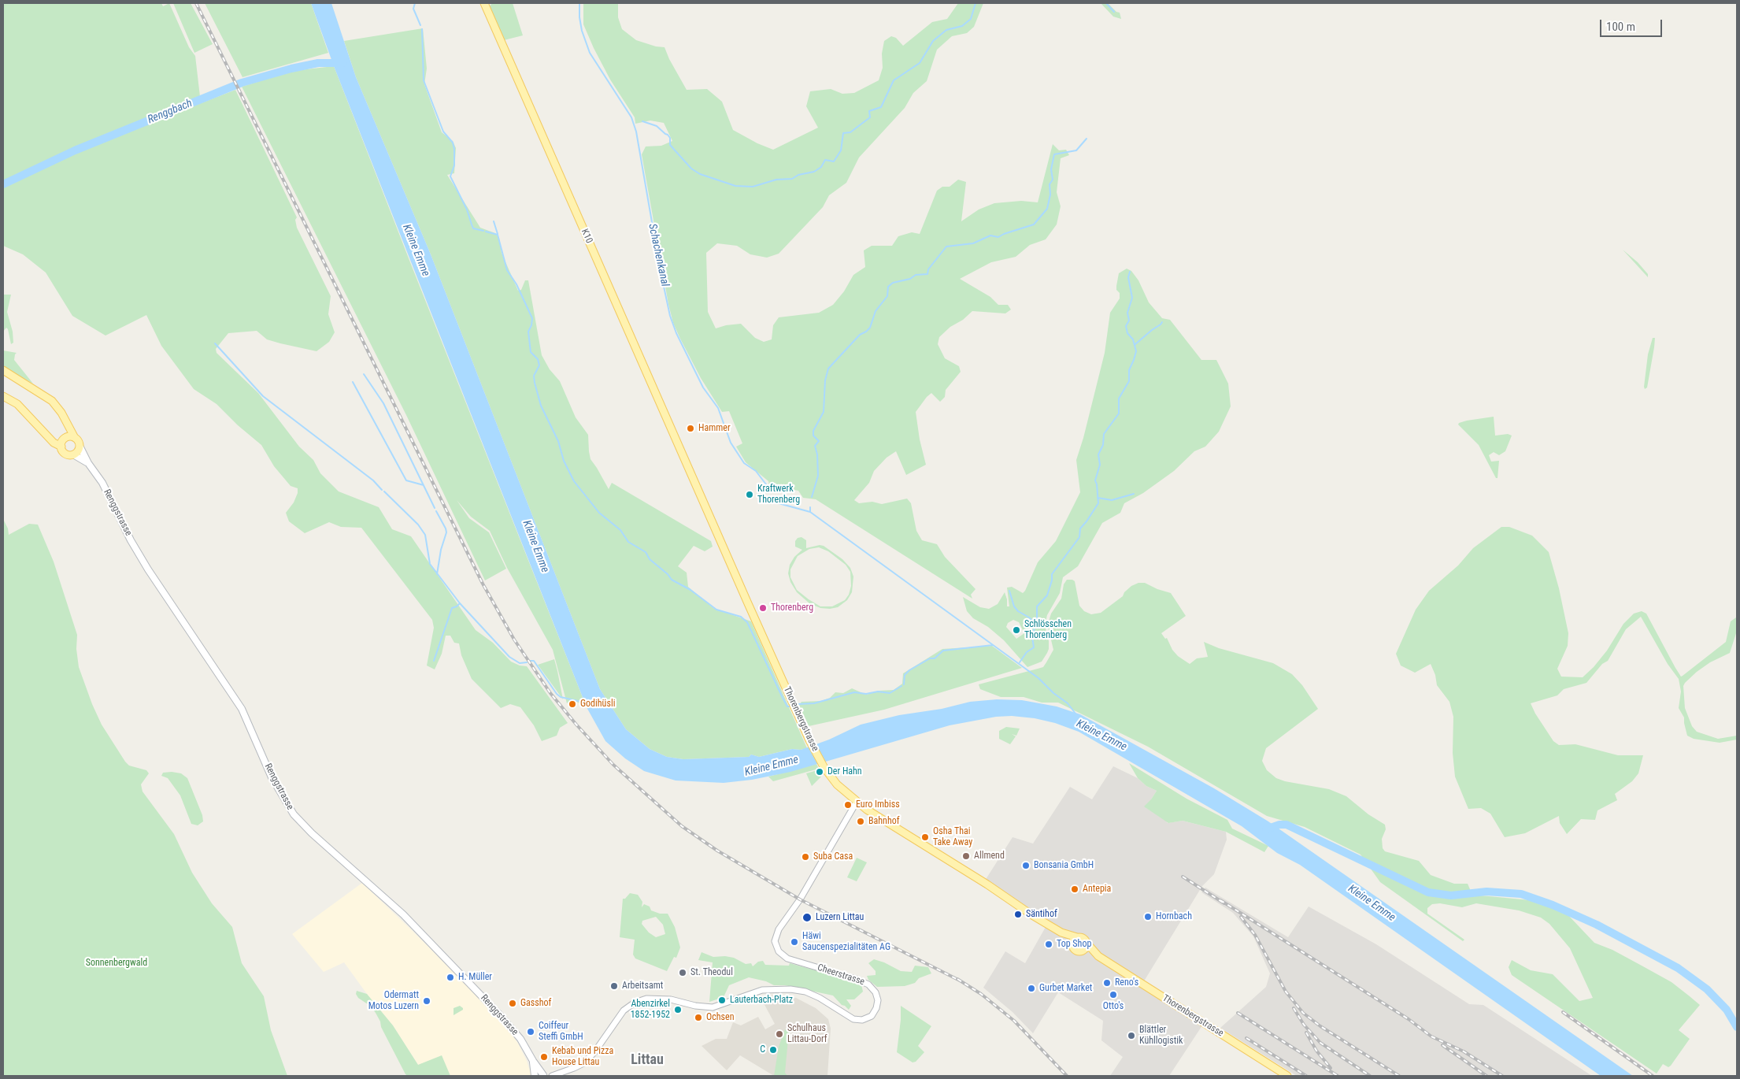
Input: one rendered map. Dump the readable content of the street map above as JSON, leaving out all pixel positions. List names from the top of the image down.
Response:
{
  "streets": {
    "main road": ["K10", "Renggstrasse", "Thorenbergstrasse"],
    "street": ["Cheerstrasse"]
  },
  "crossings": [
    ["K10", "Thorenbergstrasse"],
    ["Thorenbergstrasse", "Cheerstrasse"]
  ],
  "districts": ["Littau"],
  "water": ["Renggbach", "Kleine Emme", "Schachenkanal"],
  "parks": ["Sonnenbergwald"],
  "places": [
    "Hammer",
    "Kraftwerk Thorenberg",
    "Thorenberg",
    "Schlösschen Thorenberg",
    "Godihüsli",
    "Der Hahn",
    "Euro Imbiss",
    "Bahnhof",
    "Osha Thai Take Away",
    "Allmend",
    "Suba Casa",
    "Bonsania GmbH",
    "Antepia",
    "Säntihof",
    "Hornbach",
    "Luzern Littau",
    "Häwi Saucenspezialitäten AG",
    "Top Shop",
    "St. Theodul",
    "H. Müller",
    "Reno's",
    "Arbeitsamt",
    "Gurbet Market",
    "Otto's",
    "Lauterbach-Platz",
    "Odermatt Motos Luzern",
    "Gasshof",
    "Abenzirkel 1852-1952",
    "Ochsen",
    "Coiffeur Steffi GmbH",
    "Schulhaus Littau-Dorf",
    "Blättler Kühllogistik",
    "C",
    "Kebab und Pizza House Littau"
  ],
  "scale_bar": "100 m"
}
